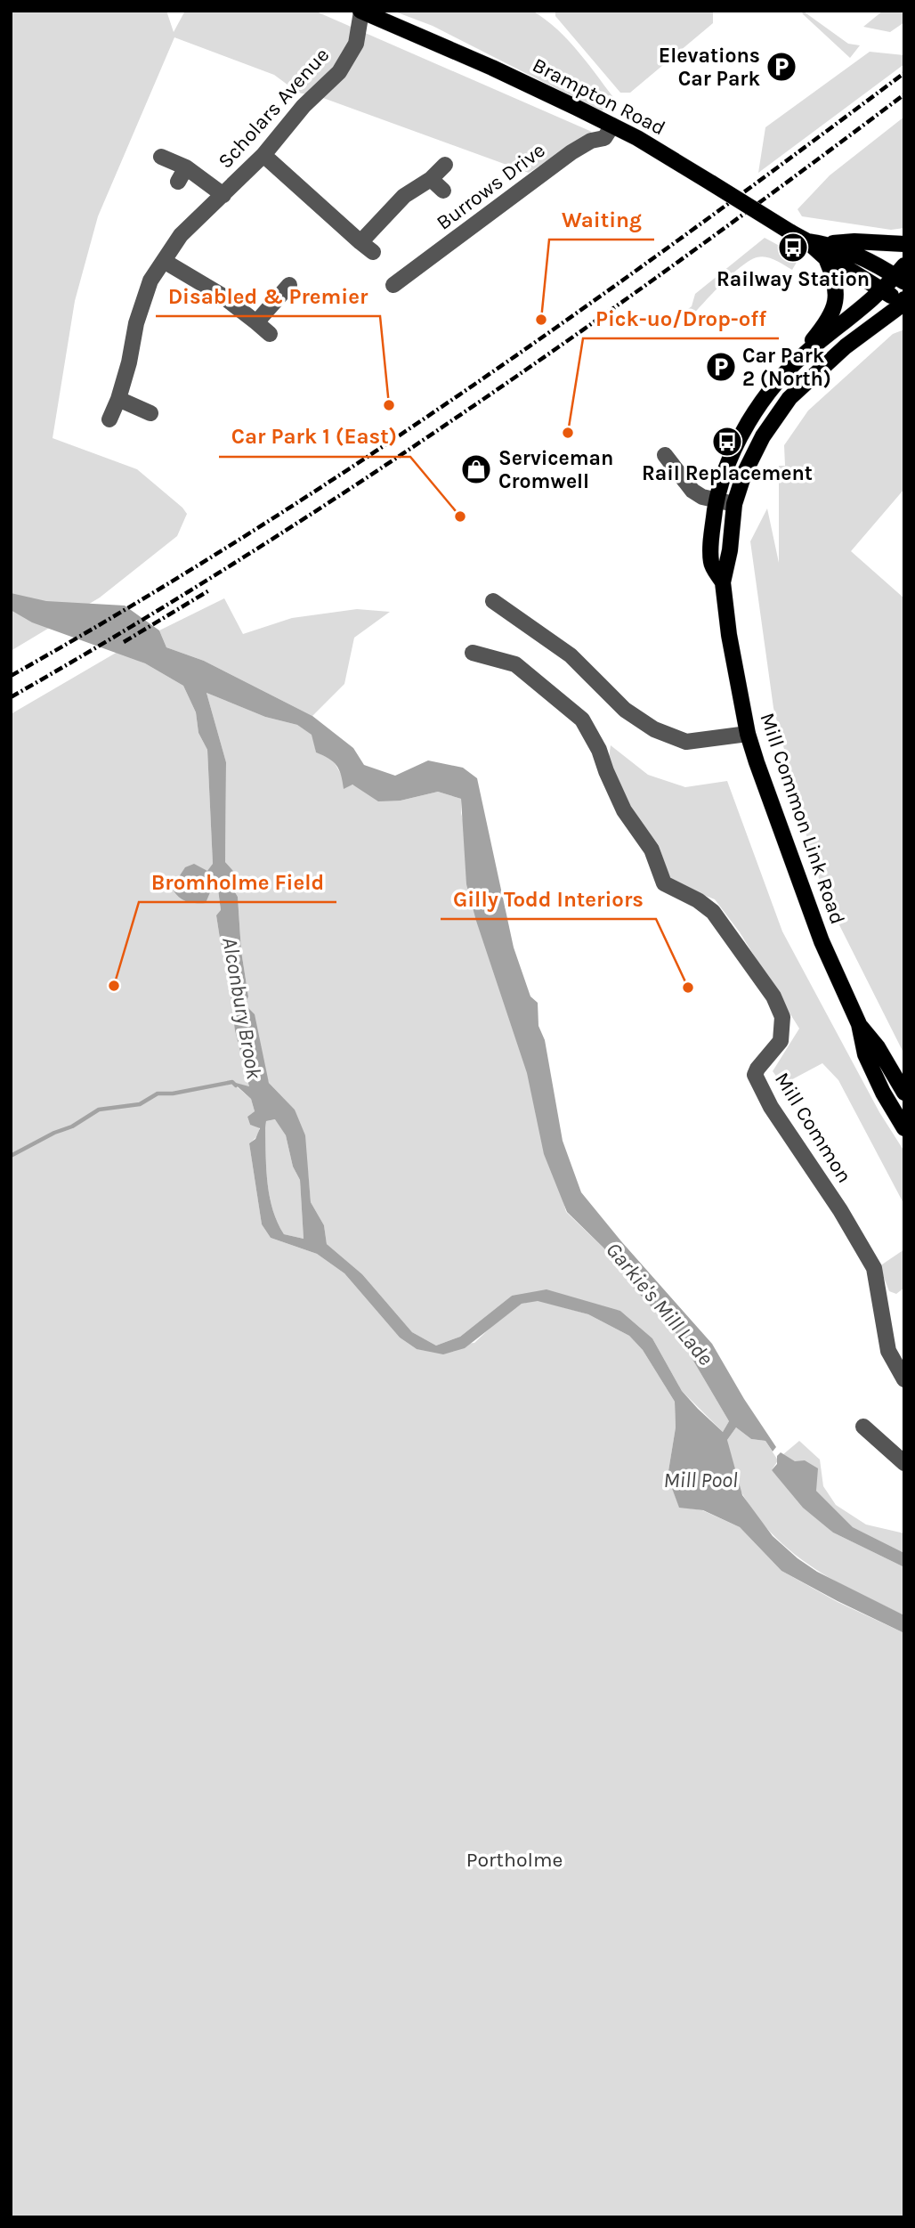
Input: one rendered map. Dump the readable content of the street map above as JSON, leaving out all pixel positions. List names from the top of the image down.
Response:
{
  "streets": {
    "main road": ["Brampton Road", "Mill Common Link Road"],
    "street": ["Scholars Avenue", "Burrows Drive", "Mill Common"]
  },
  "crossings": [
    ["Brampton Road", "Scholars Avenue"],
    ["Brampton Road", "Burrows Drive"],
    ["Brampton Road", "Mill Common Link Road"]
  ],
  "water": ["Alconbury Brook", "Garkie's Mill Lade", "Mill Pool"],
  "parks": ["Portholme"],
  "places": {
    "parking": ["Elevations Car Park", "Car Park 2 (North)"],
    "bus stop": ["Railway Station", "Rail Replacement"],
    "other": [
      "Waiting",
      "Disabled & Premier",
      "Pick-uo/Drop-off",
      "Car Park 1 (East)",
      "Bromholme Field",
      "Gilly Todd Interiors"
    ],
    "shop": ["Serviceman Cromwell"]
  }
}
